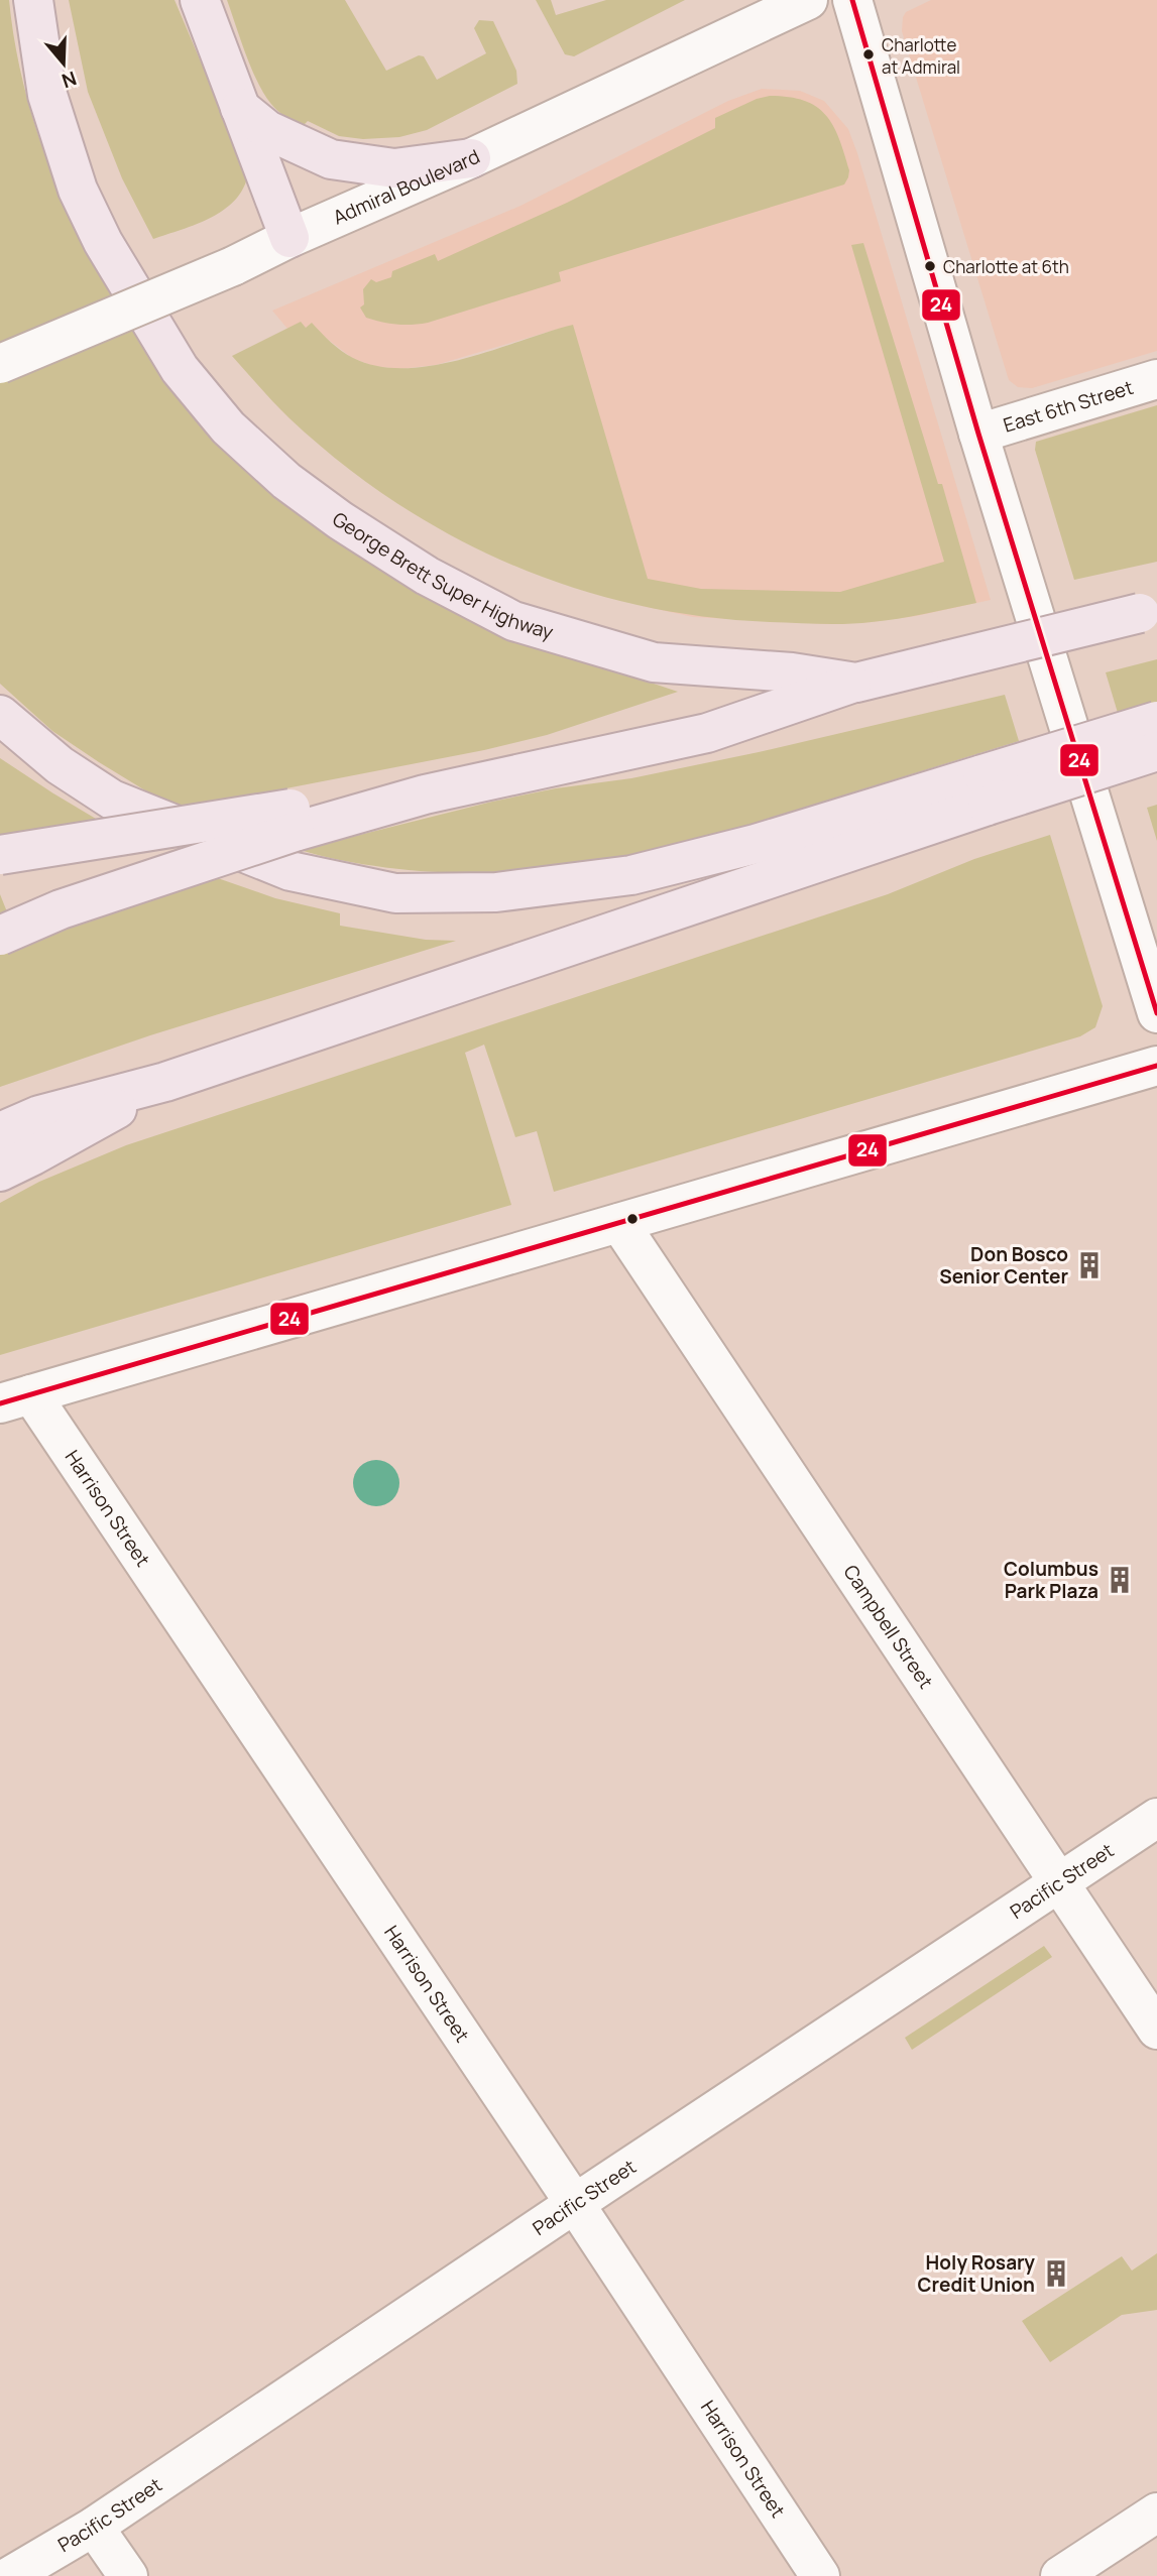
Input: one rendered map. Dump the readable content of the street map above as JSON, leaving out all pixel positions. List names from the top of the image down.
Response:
{
  "streets": {
    "highway": ["George Brett Super Highway"],
    "street": [
      "Admiral Boulevard",
      "East 6th Street",
      "Harrison Street",
      "Campbell Street",
      "Pacific Street"
    ]
  },
  "crossings": [
    ["Harrison Street", "Pacific Street"],
    ["Campbell Street", "Pacific Street"]
  ],
  "places": {
    "other": ["Charlotte at Admiral", "Charlotte at 6th"],
    "building": ["Don Bosco Senior Center", "Columbus Park Plaza", "Holy Rosary Credit Union"]
  },
  "lines": ["transit line 24"],
  "north": "bottom"
}
